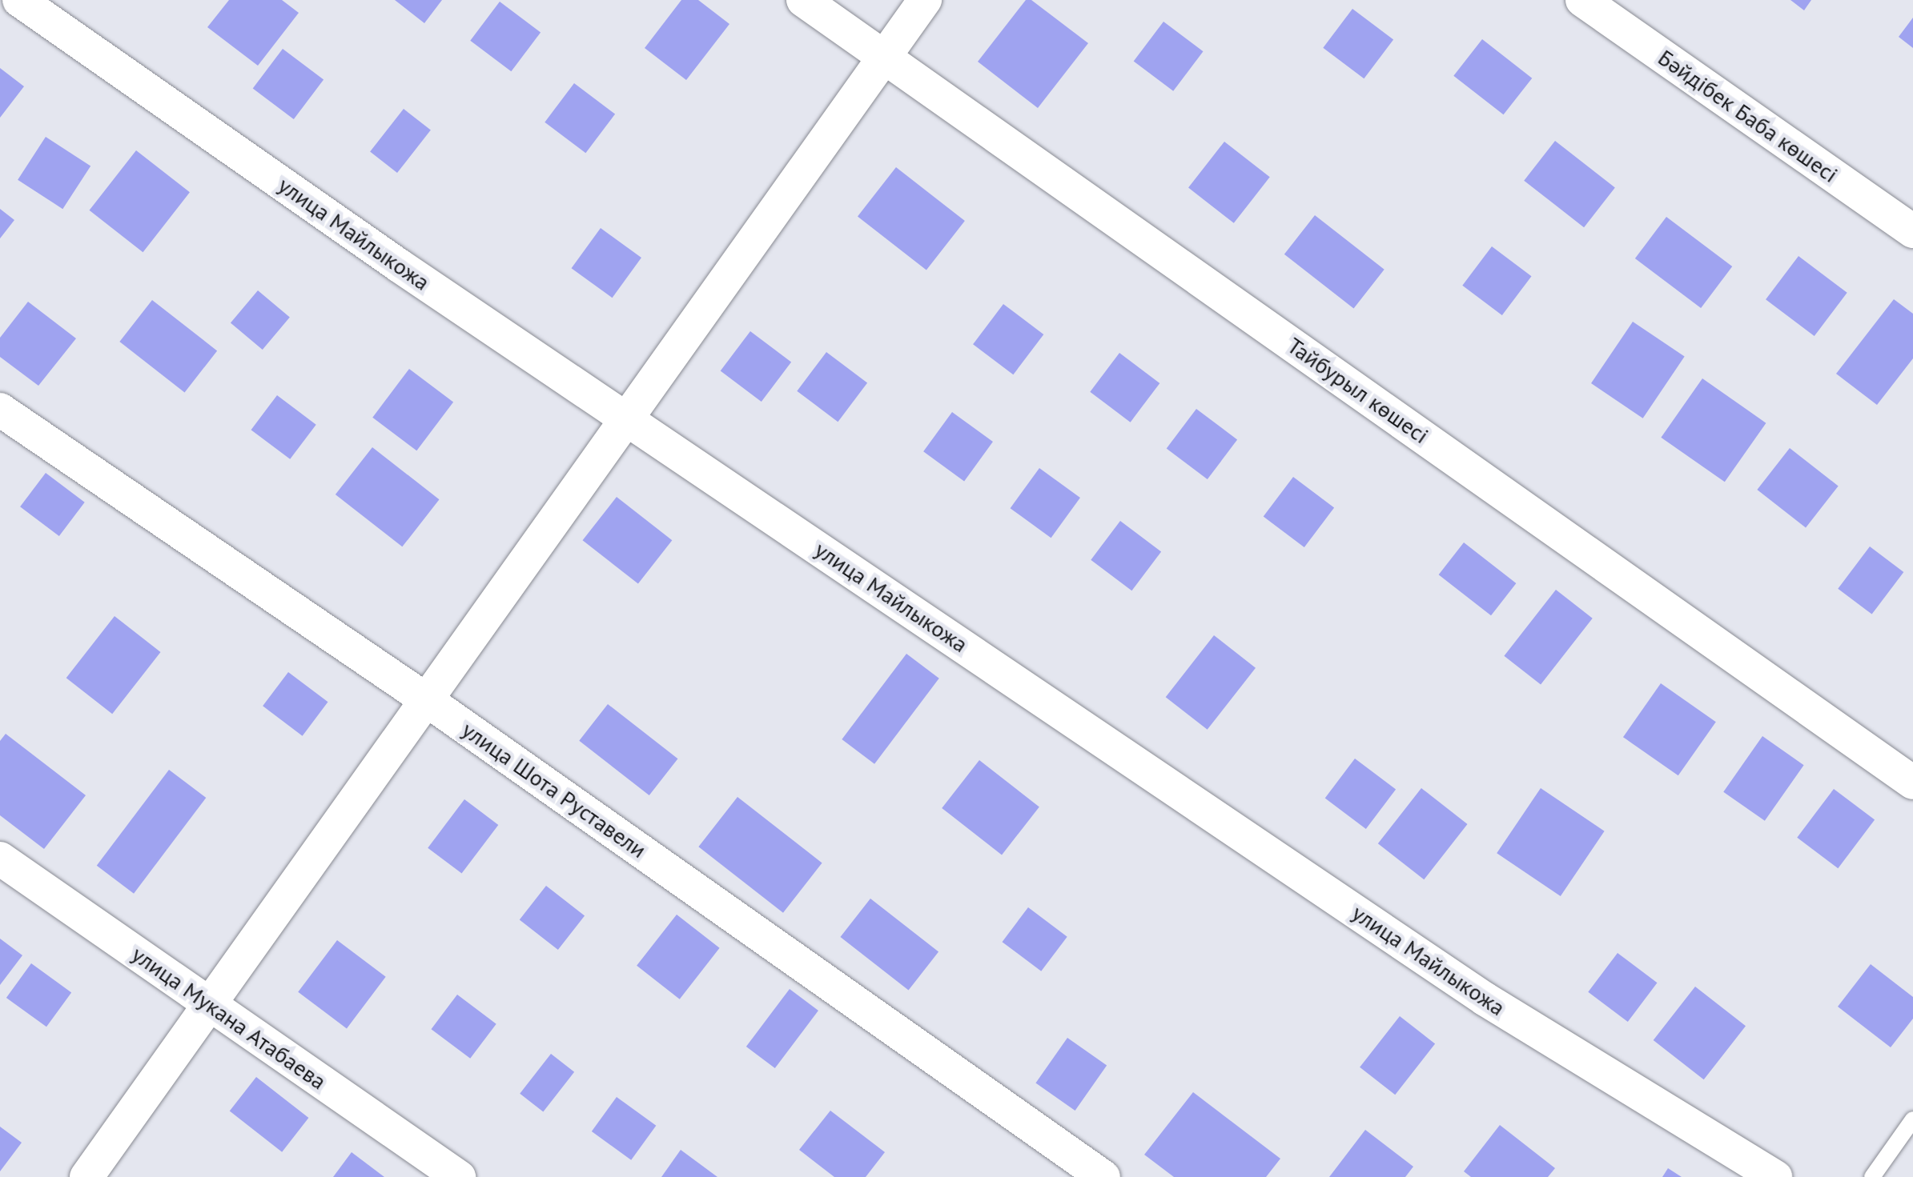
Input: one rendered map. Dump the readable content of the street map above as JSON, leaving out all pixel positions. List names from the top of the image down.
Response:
{
  "streets": {
    "street": [
      "Бәйдібек Баба көшесі",
      "улица Майлыкожа",
      "Тайбурыл көшесі",
      "улица Шота Руставели",
      "улица Мукана Атабаева"
    ]
  }
}
